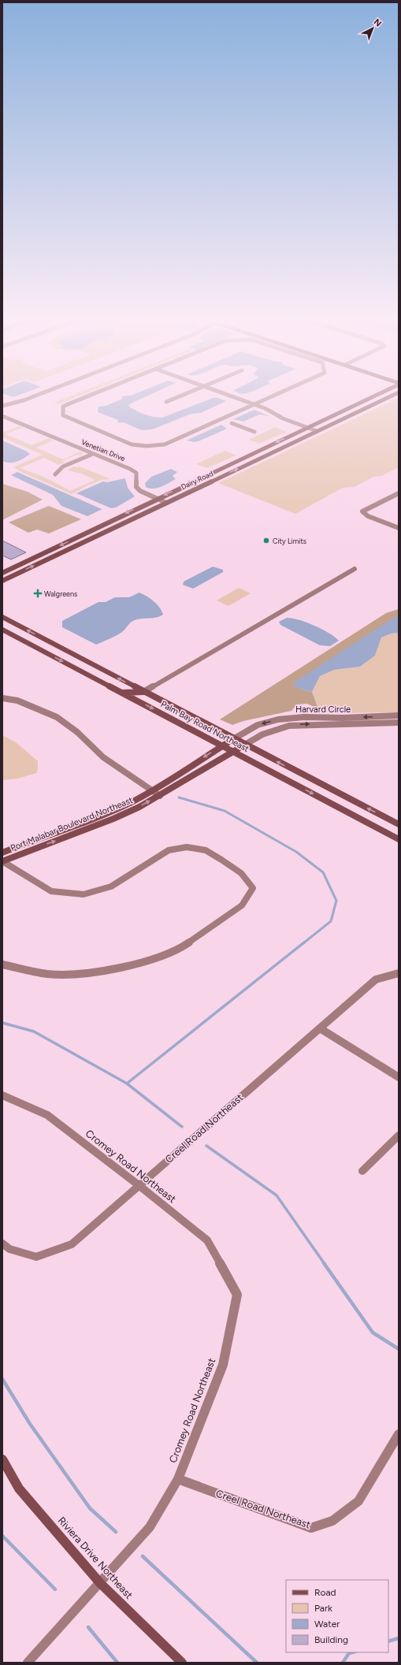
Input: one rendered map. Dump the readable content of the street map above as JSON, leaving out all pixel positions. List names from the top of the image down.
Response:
{
  "streets": {
    "street": [
      "Venetian Drive",
      "Dairy Road",
      "Harvard Circle",
      "Palm Bay Road Northeast",
      "Port Malabar Boulevard Northeast",
      "Creel Road Northeast",
      "Cromey Road Northeast",
      "Riviera Drive Northeast"
    ]
  },
  "crossings": [
    ["Venetian Drive", "Dairy Road"],
    ["Harvard Circle", "Palm Bay Road Northeast"],
    ["Harvard Circle", "Port Malabar Boulevard Northeast"],
    ["Palm Bay Road Northeast", "Port Malabar Boulevard Northeast"],
    ["Creel Road Northeast", "Cromey Road Northeast"],
    ["Cromey Road Northeast", "Riviera Drive Northeast"]
  ],
  "places": {
    "other": ["City Limits"],
    "health": ["Walgreens"]
  },
  "legend": [
    "Road",
    "Park",
    "Water",
    "Building"
  ],
  "north": "top right"
}
